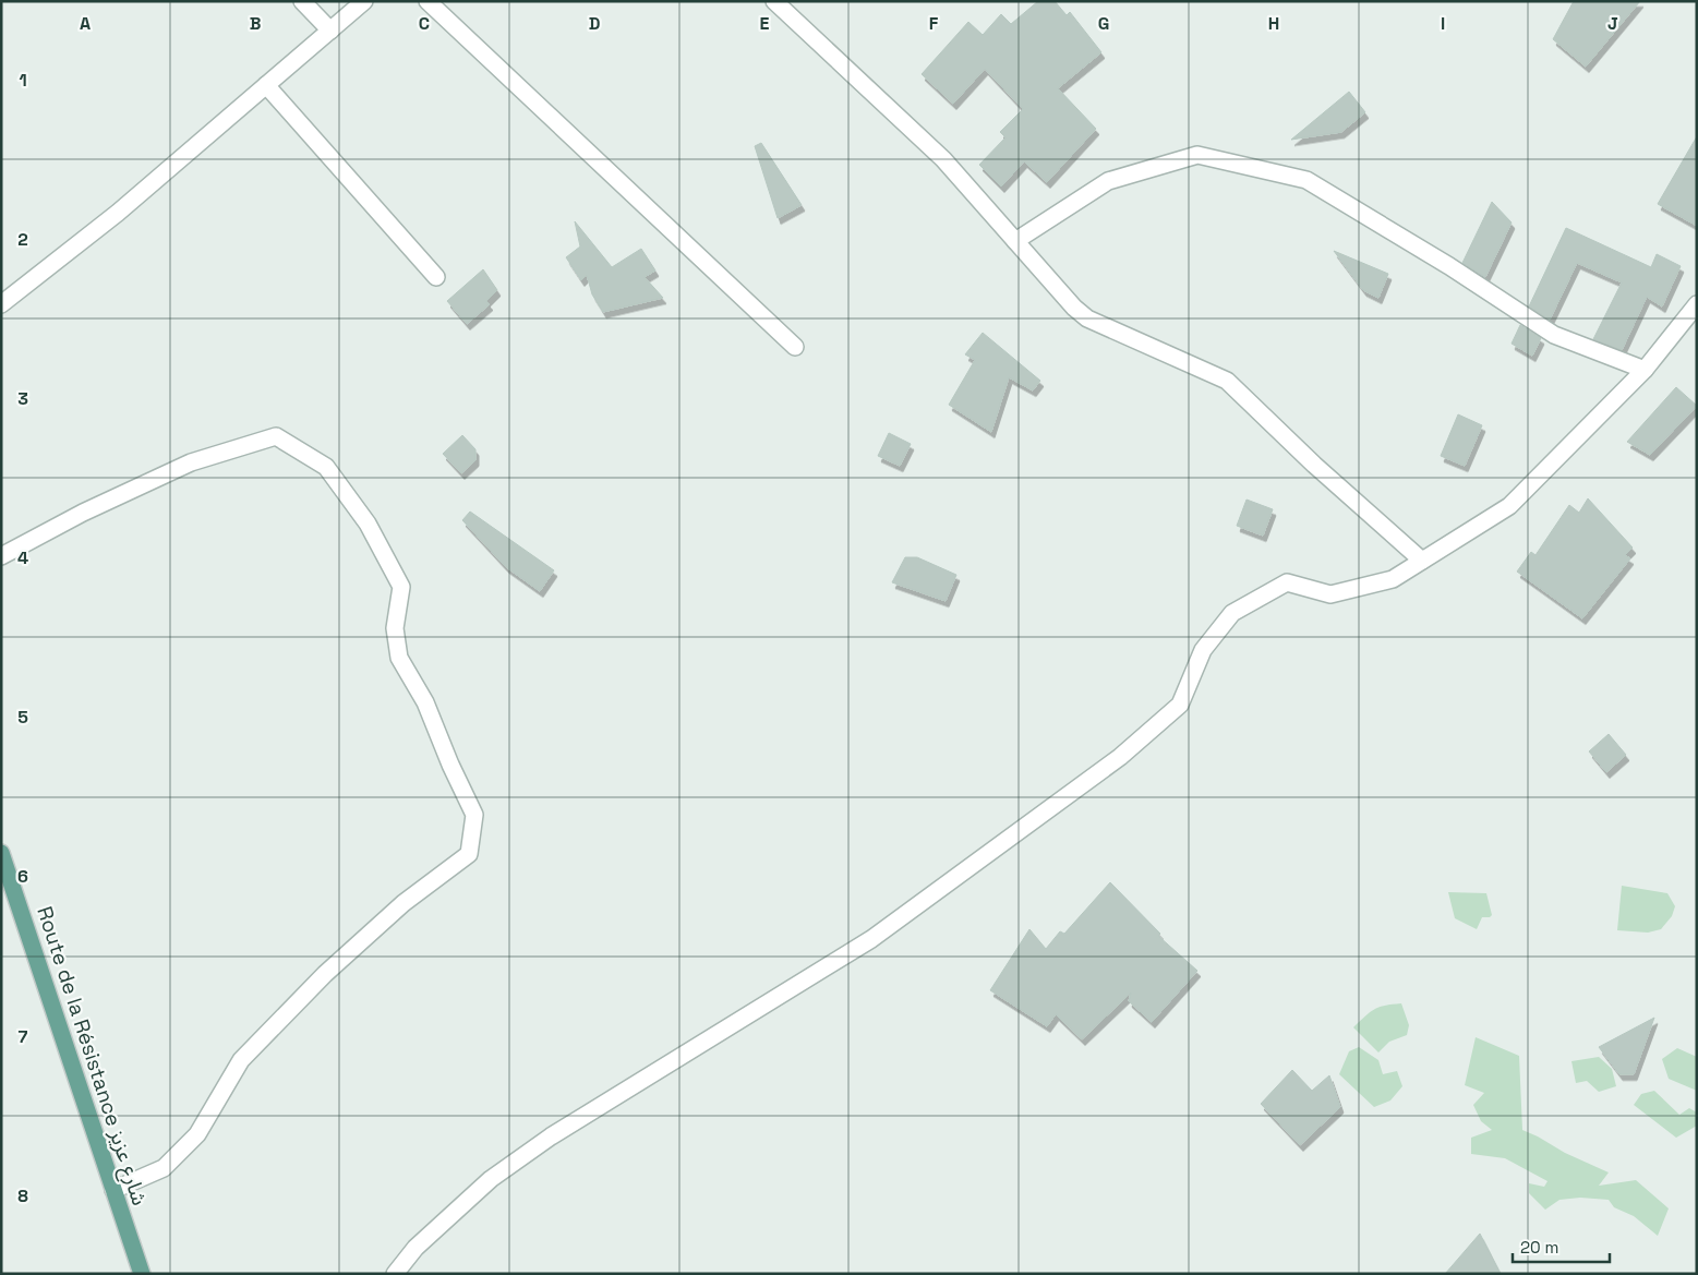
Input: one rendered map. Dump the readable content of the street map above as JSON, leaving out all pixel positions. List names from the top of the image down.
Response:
{
  "streets": {
    "main road": ["Route de la Résistance شارع عزيز"]
  },
  "scale_bar": "20 m",
  "grid": {
    "columns": [
      "A",
      "B",
      "C",
      "D",
      "E",
      "F",
      "G",
      "H",
      "I",
      "J"
    ],
    "rows": [
      "1",
      "2",
      "3",
      "4",
      "5",
      "6",
      "7",
      "8"
    ]
  }
}
